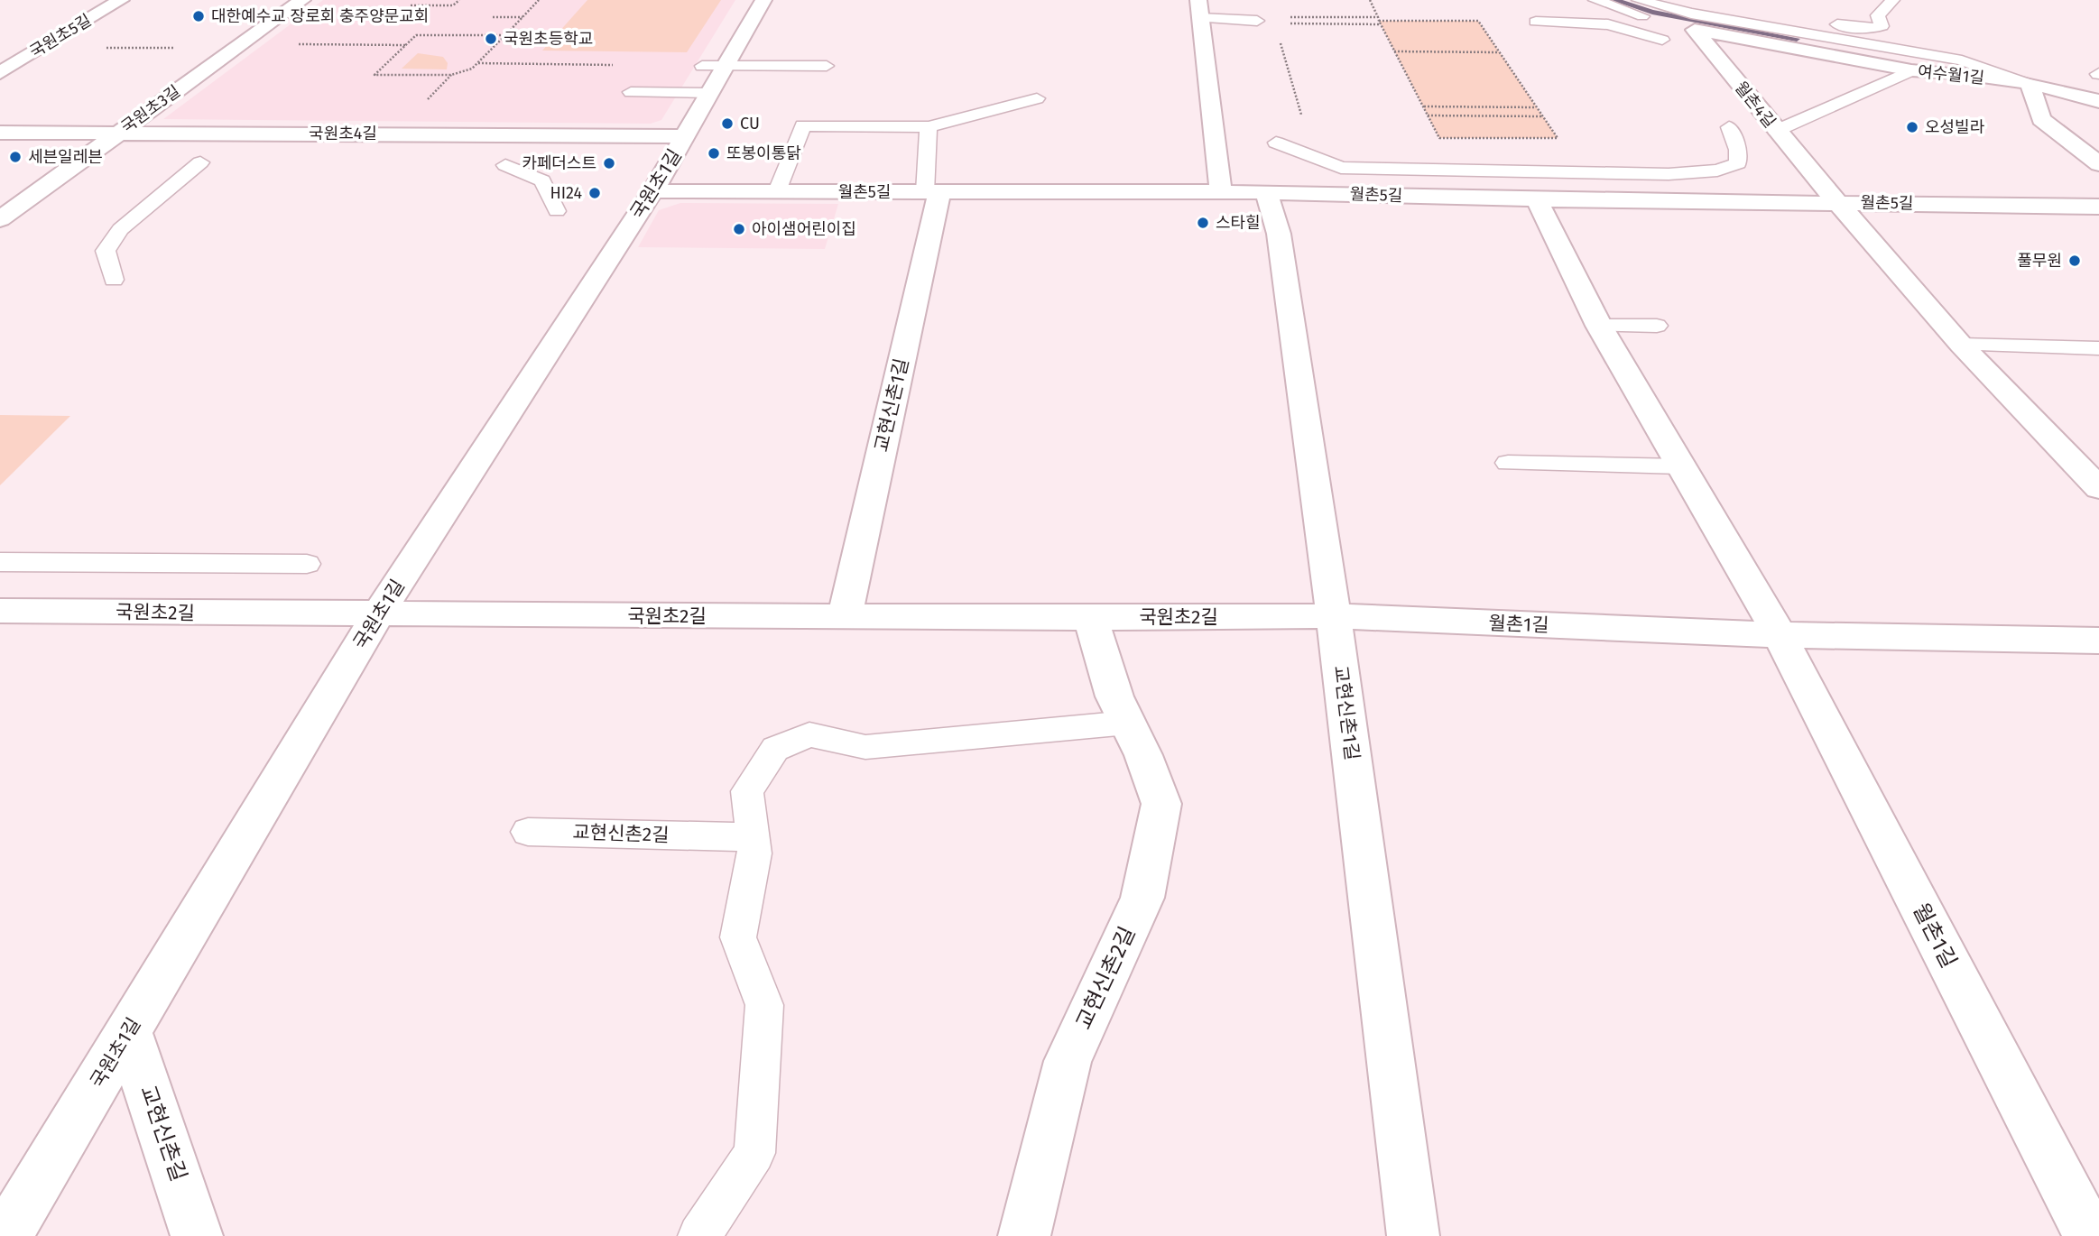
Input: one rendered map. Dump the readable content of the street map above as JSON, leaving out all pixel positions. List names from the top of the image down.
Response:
{
  "streets": {
    "street": [
      "국원초5길",
      "여수월1길",
      "월촌4길",
      "국원초3길",
      "국원초4길",
      "국원초1길",
      "월촌5길",
      "교현신촌1길",
      "국원초2길",
      "월촌1길",
      "교현신촌2길",
      "교현신촌길"
    ]
  },
  "crossings": [
    ["여수월1길", "월촌4길"],
    ["월촌4길", "월촌5길"],
    ["국원초3길", "국원초4길"],
    ["국원초4길", "국원초1길"],
    ["국원초1길", "월촌5길"],
    ["국원초1길", "국원초2길"],
    ["국원초1길", "교현신촌길"],
    ["월촌5길", "교현신촌1길"],
    ["월촌5길", "월촌1길"],
    ["교현신촌1길", "국원초2길"],
    ["교현신촌1길", "월촌1길"],
    ["국원초2길", "월촌1길"],
    ["국원초2길", "교현신촌2길"]
  ],
  "places": [
    "대한예수교 장로회 충주양문교회",
    "국원초등학교",
    "CU",
    "오성빌라",
    "또봉이통닭",
    "세븐일레븐",
    "카페더스트",
    "HI24",
    "스타힐",
    "아이샘어린이집",
    "풀무원"
  ]
}
